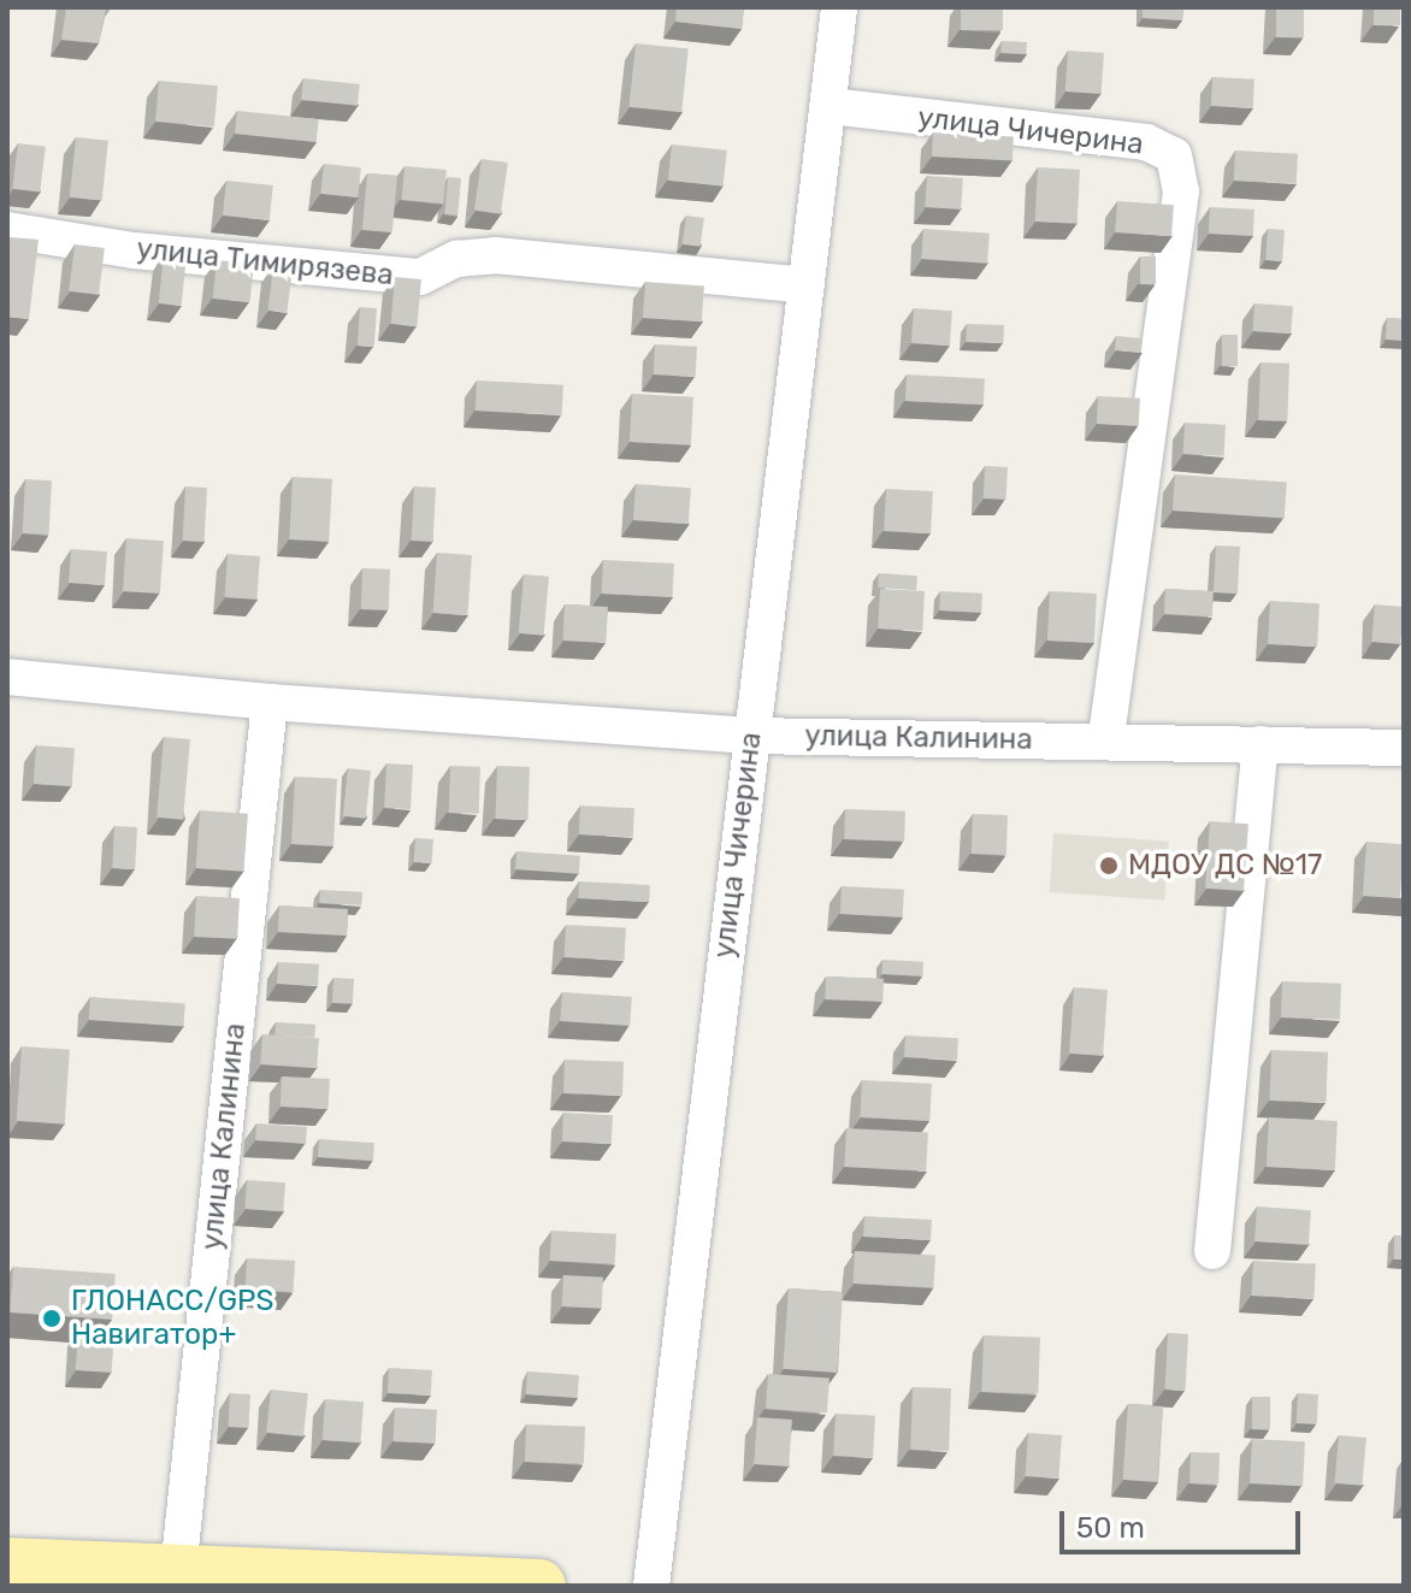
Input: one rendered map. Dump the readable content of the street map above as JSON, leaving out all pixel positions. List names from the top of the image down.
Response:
{
  "streets": {
    "street": ["улица Чичерина", "улица Тимирязева", "улица Калинина"]
  },
  "crossings": [
    ["улица Чичерина", "улица Тимирязева"],
    ["улица Чичерина", "улица Калинина"]
  ],
  "places": ["МДОУ ДС №17", "ГЛОНАСС/GPS Навигатор+"],
  "scale_bar": "50 m"
}
